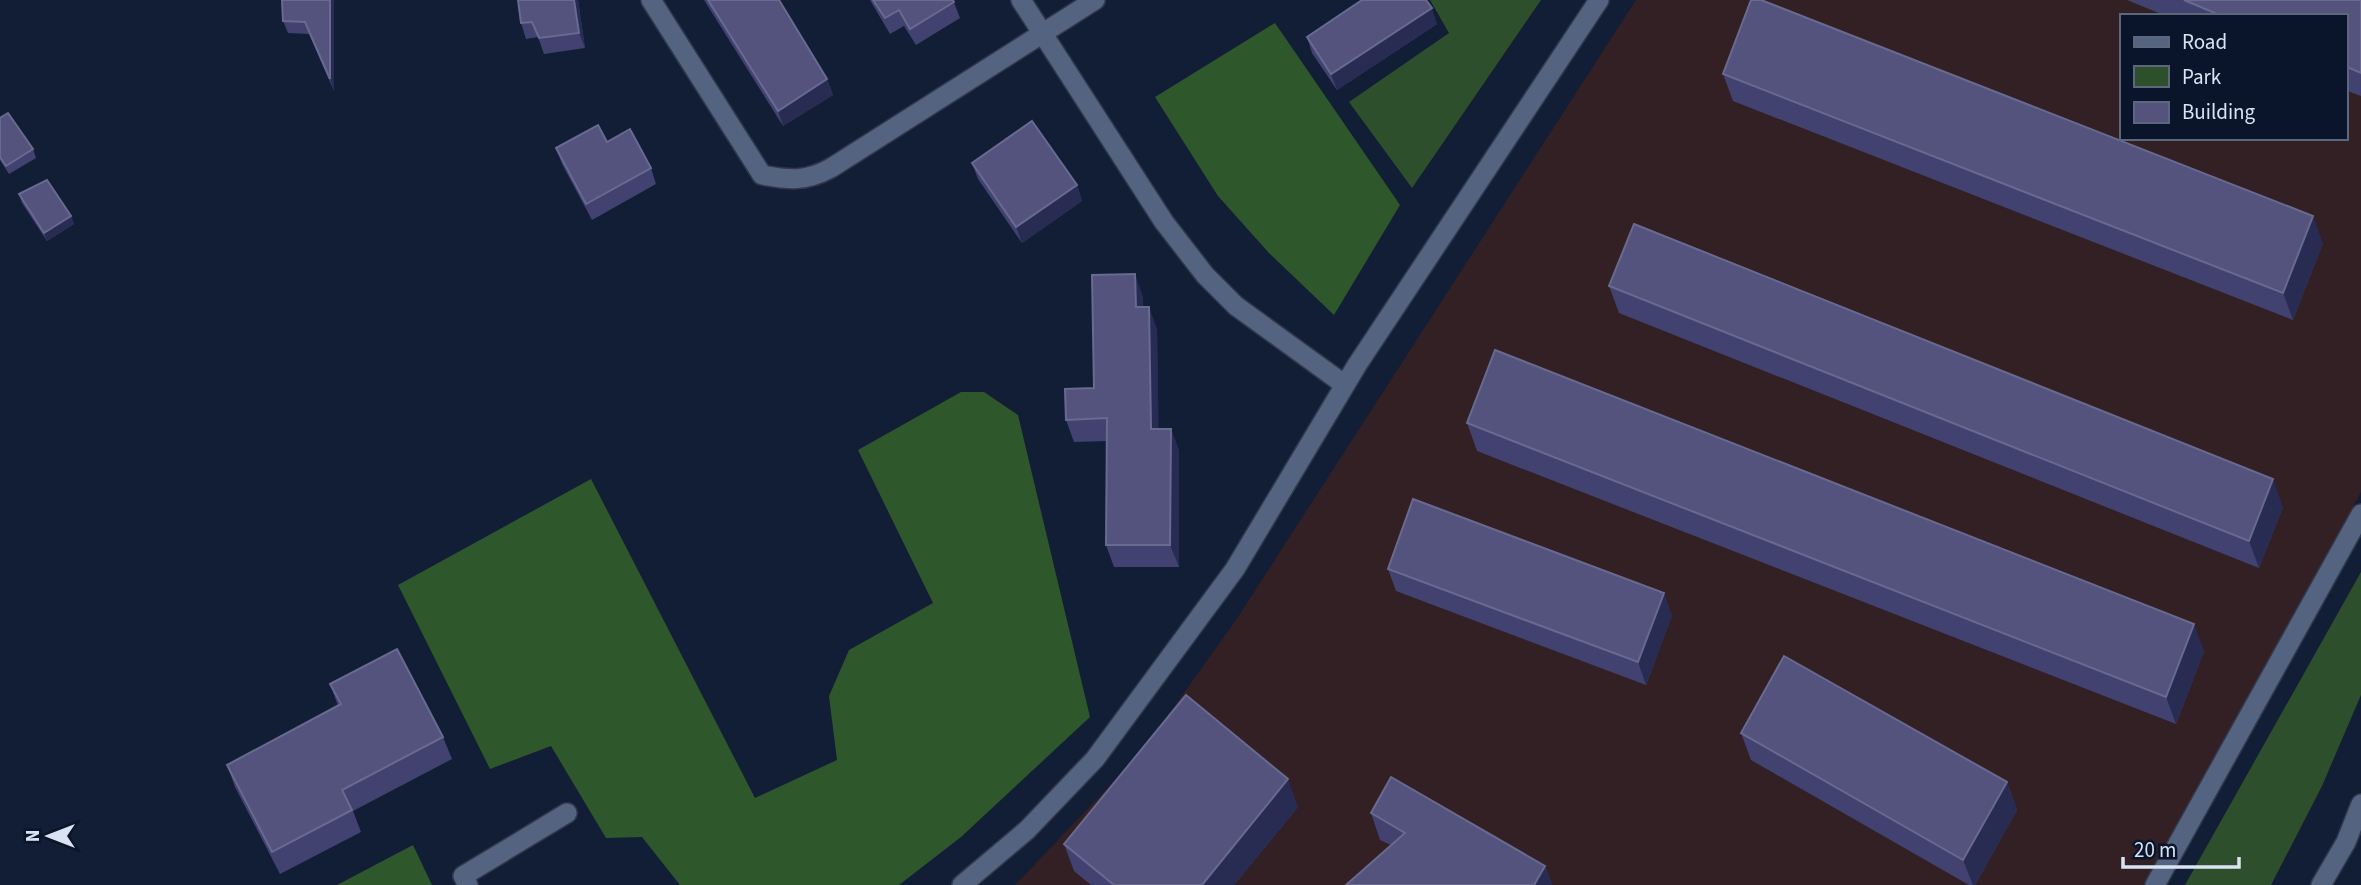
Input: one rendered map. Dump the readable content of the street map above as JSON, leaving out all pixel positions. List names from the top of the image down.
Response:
{
  "legend": ["Road", "Park", "Building"],
  "scale_bar": "20 m",
  "north": "left"
}
